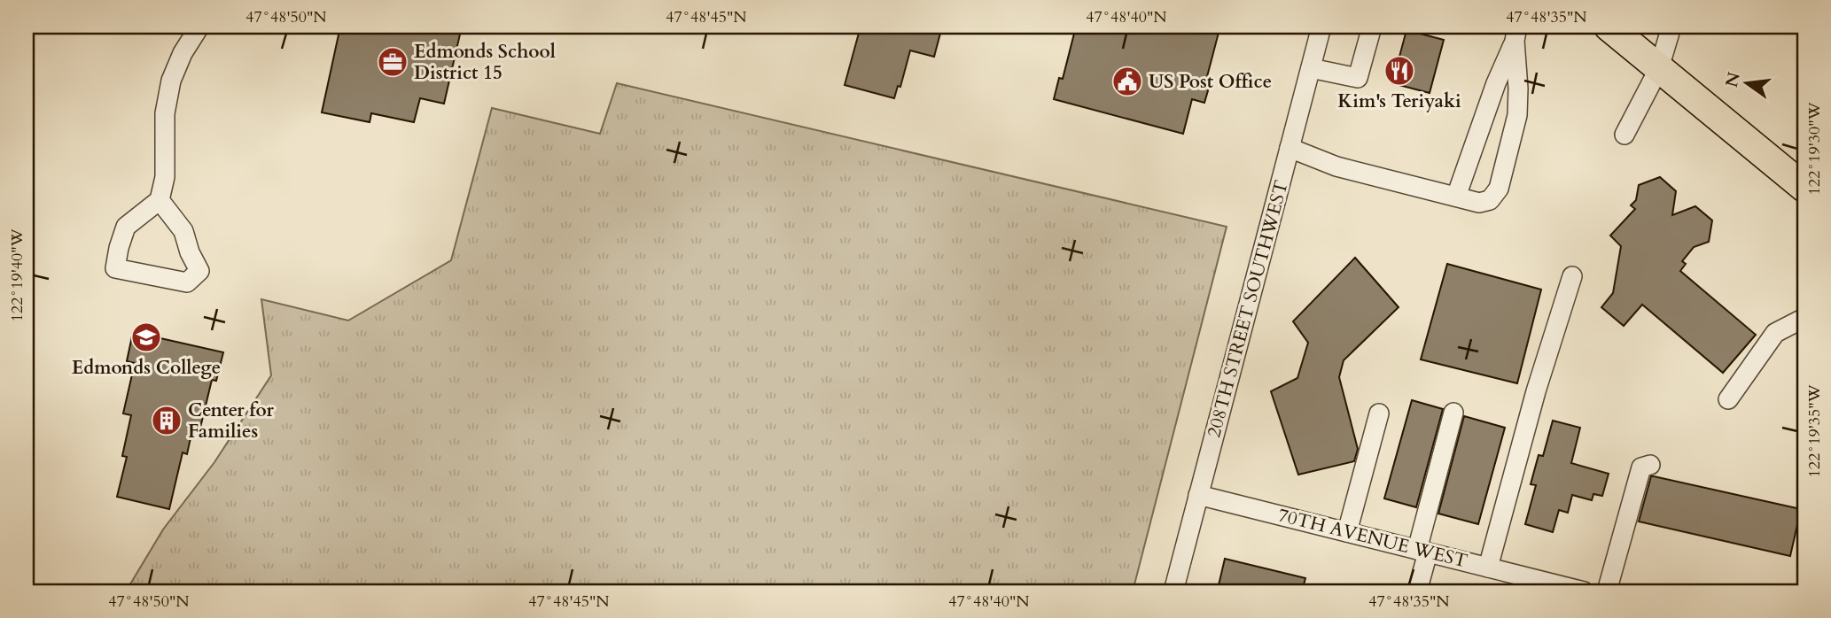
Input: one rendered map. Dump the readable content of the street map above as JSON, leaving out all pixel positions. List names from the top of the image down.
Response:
{
  "streets": {
    "street": ["208TH STREET SOUTHWEST", "70TH AVENUE WEST"]
  },
  "crossings": [
    ["208TH STREET SOUTHWEST", "70TH AVENUE WEST"]
  ],
  "places": {
    "office": ["Edmonds School District 15"],
    "restaurant": ["Kim's Teriyaki"],
    "public building": ["US Post Office"],
    "school or university": ["Edmonds College"],
    "building": ["Center for Families"]
  },
  "north": "left",
  "coordinates": [
    "47°48'50\"N",
    "47°48'45\"N",
    "47°48'40\"N",
    "47°48'35\"N",
    "122°19'30\"W",
    "122°19'40\"W",
    "122°19'35\"W"
  ]
}
